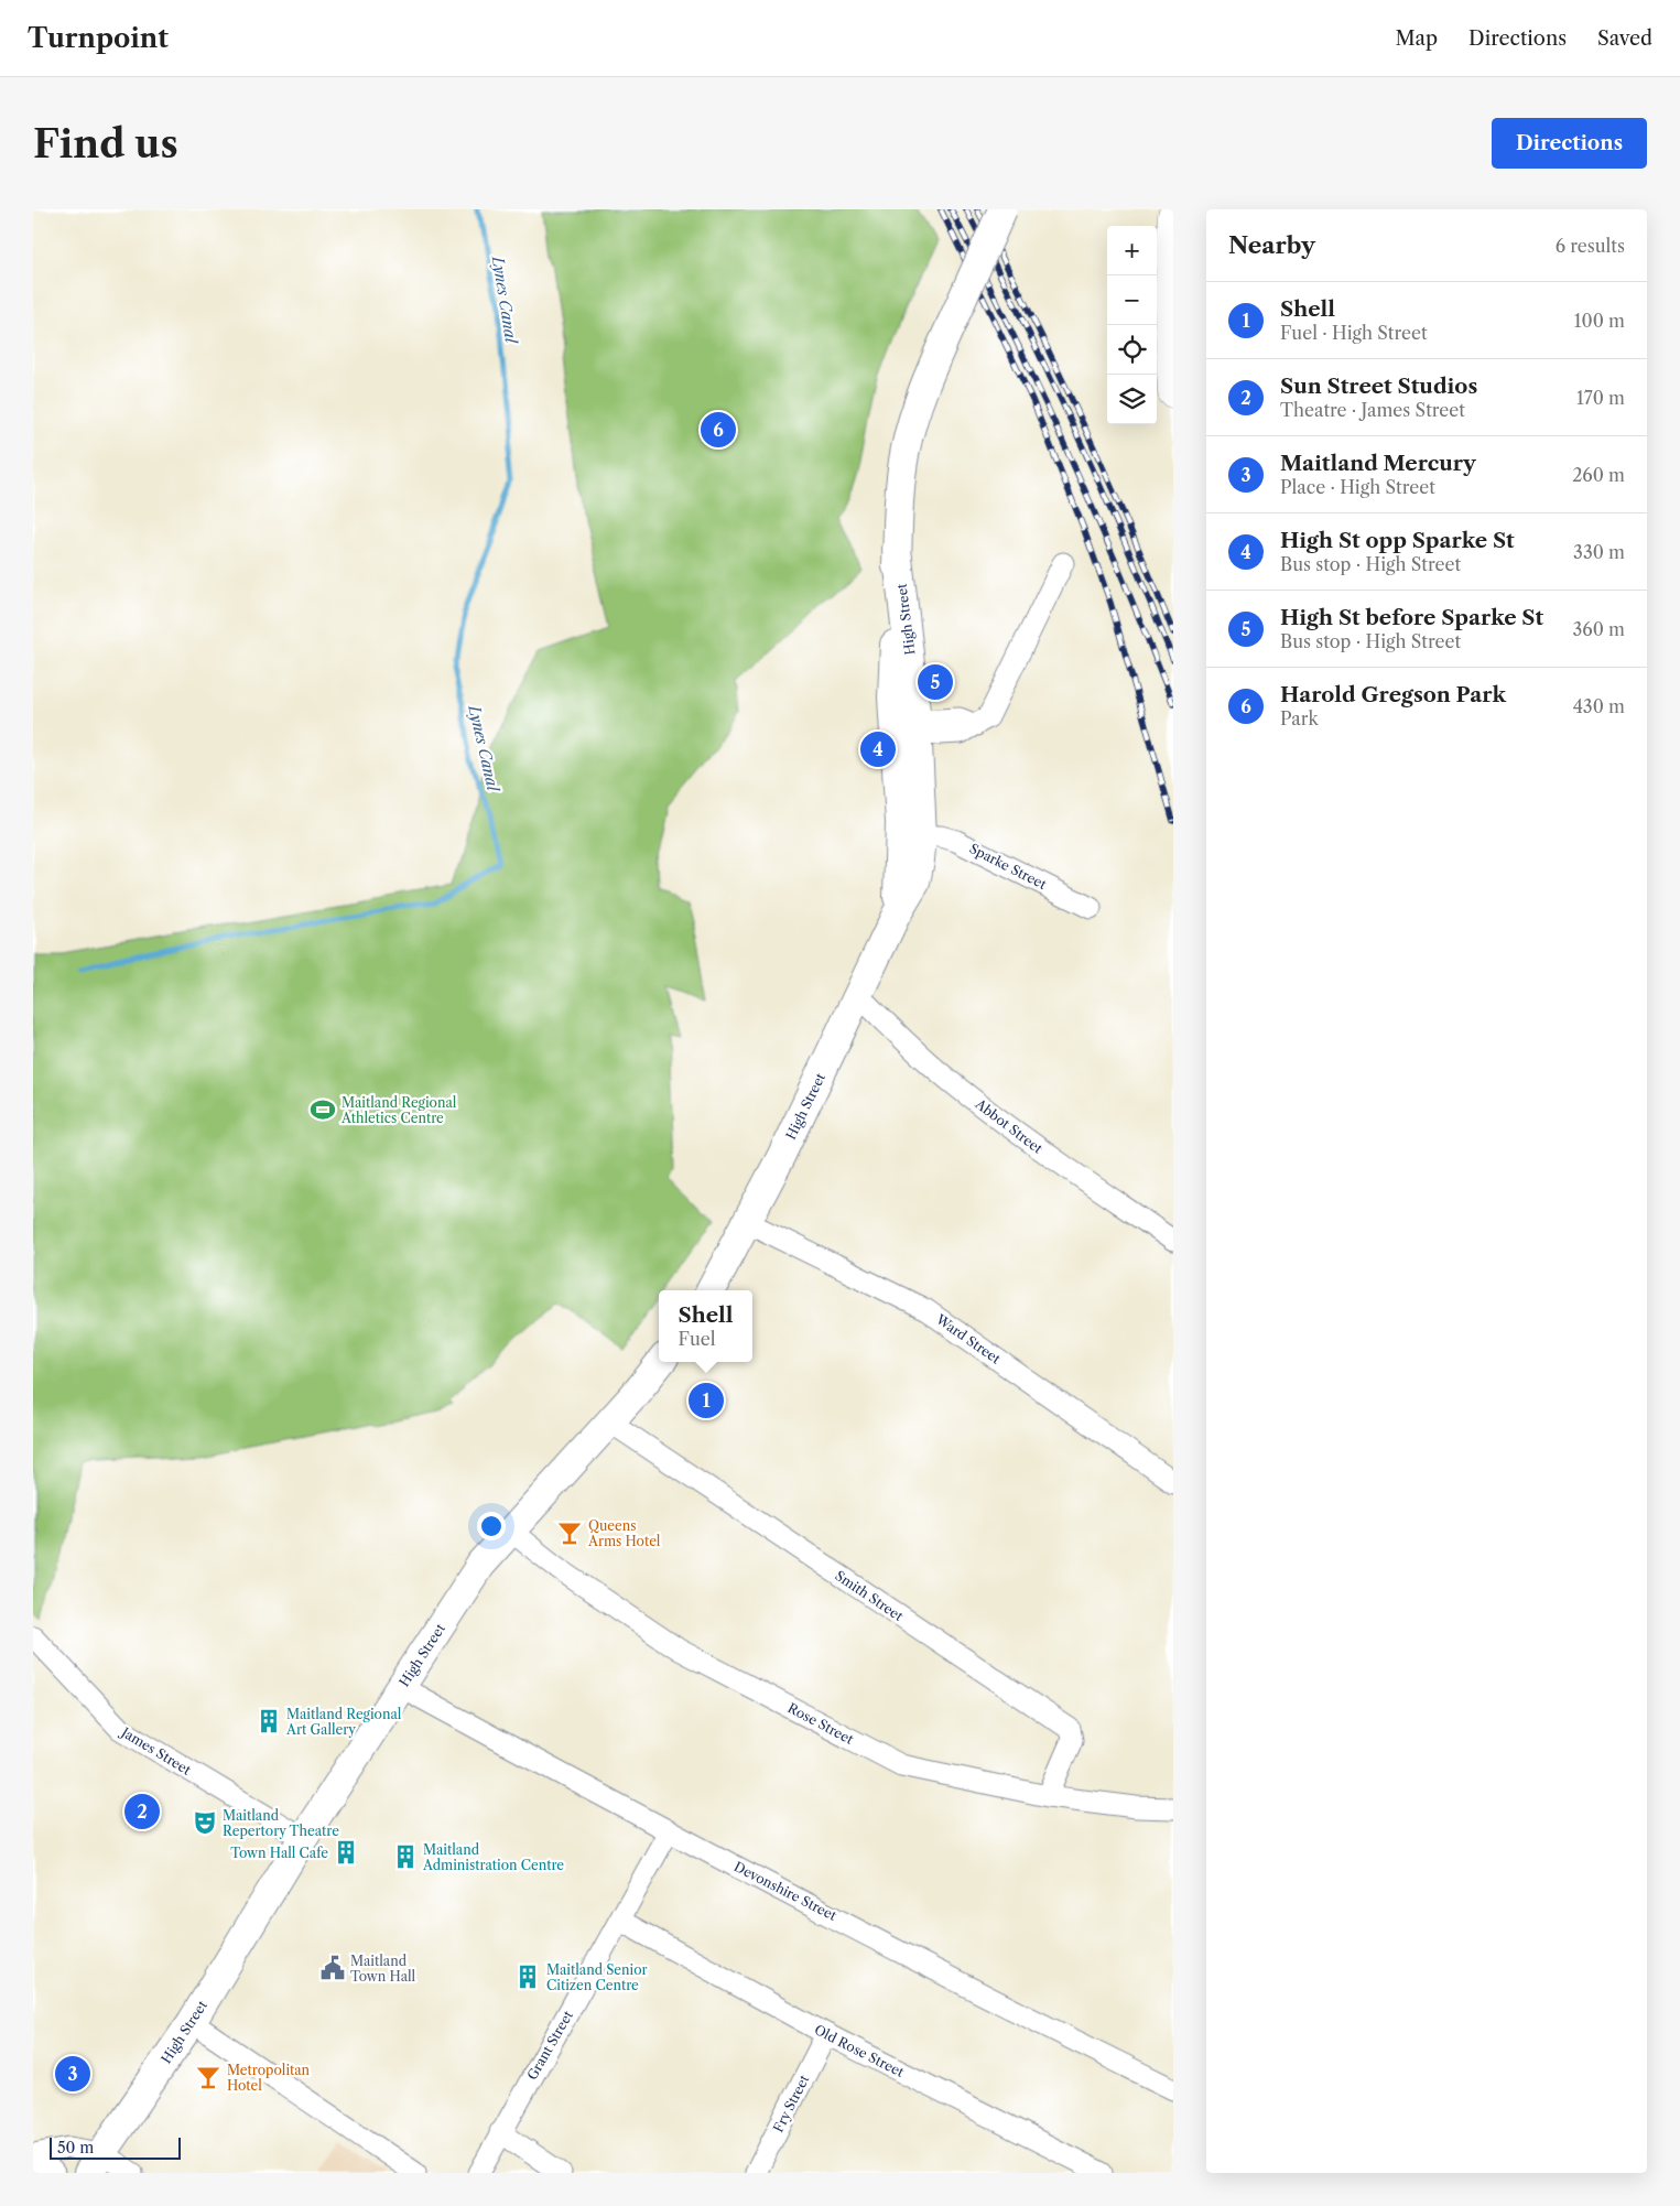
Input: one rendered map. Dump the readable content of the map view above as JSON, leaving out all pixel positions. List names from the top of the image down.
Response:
{
  "streets": {
    "main road": ["High Street"],
    "street": [
      "Sparke Street",
      "Abbot Street",
      "Ward Street",
      "Smith Street",
      "Rose Street",
      "James Street",
      "Devonshire Street",
      "Grant Street",
      "Old Rose Street",
      "Fry Street"
    ]
  },
  "crossings": [
    ["High Street", "Sparke Street"],
    ["High Street", "Abbot Street"],
    ["High Street", "Ward Street"],
    ["High Street", "Smith Street"],
    ["High Street", "Rose Street"],
    ["High Street", "James Street"],
    ["High Street", "Devonshire Street"],
    ["Smith Street", "Rose Street"],
    ["Devonshire Street", "Grant Street"],
    ["Grant Street", "Old Rose Street"],
    ["Old Rose Street", "Fry Street"]
  ],
  "water": ["Lynes Canal"],
  "places": {
    "sports": ["Maitland Regional Athletics Centre"],
    "bar": ["Queens Arms Hotel", "Metropolitan Hotel"],
    "building": [
      "Maitland Regional Art Gallery",
      "Town Hall Cafe",
      "Maitland Administration Centre",
      "Maitland Senior Citizen Centre"
    ],
    "theatre": ["Maitland Repertory Theatre"],
    "public building": ["Maitland Town Hall"]
  },
  "scale_bar": "50 m",
  "page": {
    "header": "Turnpoint",
    "nav": ["Map", "Directions", "Saved"],
    "buttons": "Directions",
    "title": "Find us",
    "heading": ["Nearby", "6 results"],
    "map_buttons": ["+", "−"],
    "list": [
      {
        "mark": "1",
        "name": "Shell",
        "note": "Fuel · High Street",
        "value": "100 m"
      },
      {
        "mark": "2",
        "name": "Sun Street Studios",
        "note": "Theatre · James Street",
        "value": "170 m"
      },
      {
        "mark": "3",
        "name": "Maitland Mercury",
        "note": "Place · High Street",
        "value": "260 m"
      },
      {
        "mark": "4",
        "name": "High St opp Sparke St",
        "note": "Bus stop · High Street",
        "value": "330 m"
      },
      {
        "mark": "5",
        "name": "High St before Sparke St",
        "note": "Bus stop · High Street",
        "value": "360 m"
      },
      {
        "mark": "6",
        "name": "Harold Gregson Park",
        "note": "Park",
        "value": "430 m"
      }
    ],
    "pins": [
      "6",
      "5",
      "4",
      "1",
      "2",
      "3"
    ],
    "popup": ["Shell", "Fuel"],
    "scale": "50 m"
  }
}
